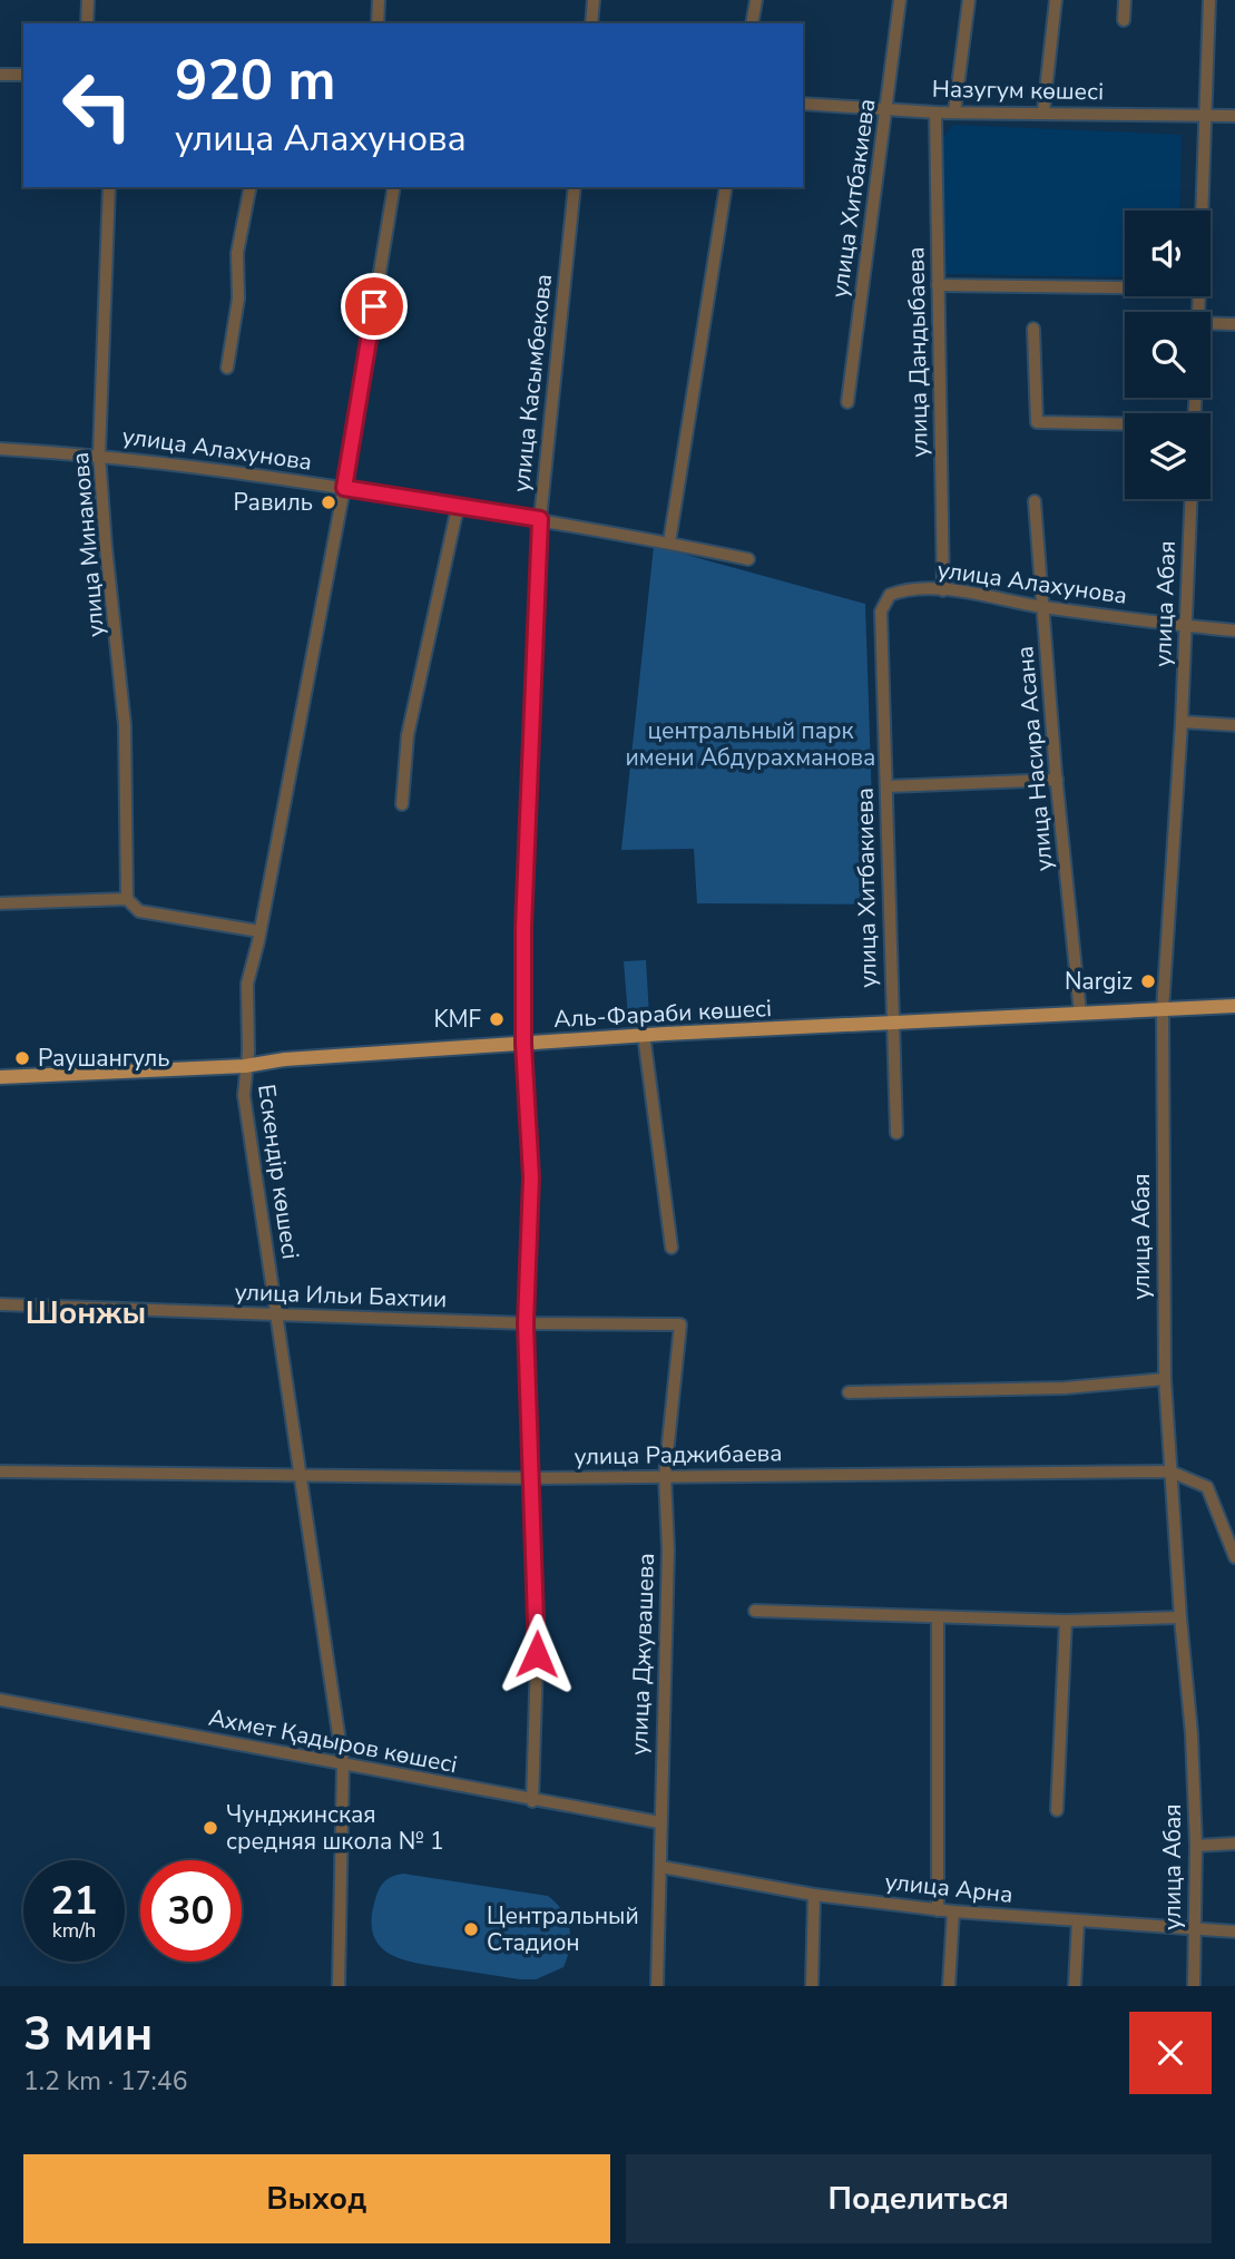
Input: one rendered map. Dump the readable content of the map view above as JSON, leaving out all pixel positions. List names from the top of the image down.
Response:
{
  "streets": {
    "main road": ["Аль-Фараби көшесі"],
    "street": [
      "Назугум көшесі",
      "улица Хитбакиева",
      "улица Дандыбаева",
      "улица Касымбекова",
      "улица Алахунова",
      "улица Минамова",
      "улица Абая",
      "улица Насира Асана",
      "Ескендір көшесі",
      "улица Ильи Бахтии",
      "улица Раджибаева",
      "улица Джувашева",
      "Ахмет Қадыров көшесі",
      "улица Арна"
    ]
  },
  "crossings": [
    ["Назугум көшесі", "улица Хитбакиева"],
    ["Назугум көшесі", "улица Дандыбаева"],
    ["улица Хитбакиева", "улица Алахунова"],
    ["улица Хитбакиева", "Аль-Фараби көшесі"],
    ["улица Дандыбаева", "улица Алахунова"],
    ["улица Касымбекова", "улица Алахунова"],
    ["улица Касымбекова", "Аль-Фараби көшесі"],
    ["улица Касымбекова", "улица Ильи Бахтии"],
    ["улица Касымбекова", "улица Раджибаева"],
    ["улица Касымбекова", "Ахмет Қадыров көшесі"],
    ["улица Алахунова", "улица Минамова"],
    ["улица Алахунова", "улица Абая"],
    ["улица Алахунова", "улица Насира Асана"],
    ["улица Алахунова", "Ескендір көшесі"],
    ["улица Абая", "Аль-Фараби көшесі"],
    ["улица Абая", "улица Раджибаева"],
    ["улица Абая", "улица Арна"],
    ["улица Насира Асана", "Аль-Фараби көшесі"],
    ["Аль-Фараби көшесі", "Ескендір көшесі"],
    ["Ескендір көшесі", "улица Ильи Бахтии"],
    ["Ескендір көшесі", "улица Раджибаева"],
    ["Ескендір көшесі", "Ахмет Қадыров көшесі"],
    ["улица Ильи Бахтии", "улица Джувашева"],
    ["улица Раджибаева", "улица Джувашева"],
    ["улица Джувашева", "Ахмет Қадыров көшесі"],
    ["улица Джувашева", "улица Арна"]
  ],
  "districts": ["Шонжы"],
  "parks": ["центральный парк имени Абдурахманова"],
  "places": [
    "Равиль",
    "Nargiz",
    "KMF",
    "Раушангуль",
    "Чунджинская средняя школа № 1",
    "Центральный Стадион"
  ],
  "page": {
    "turn": ["920 m", "улица Алахунова"],
    "speed": "21 km/h",
    "limit": "30",
    "heading": ["3 мин", "1.2 km · 17:46"],
    "buttons": ["Выход", "Поделиться"]
  }
}
